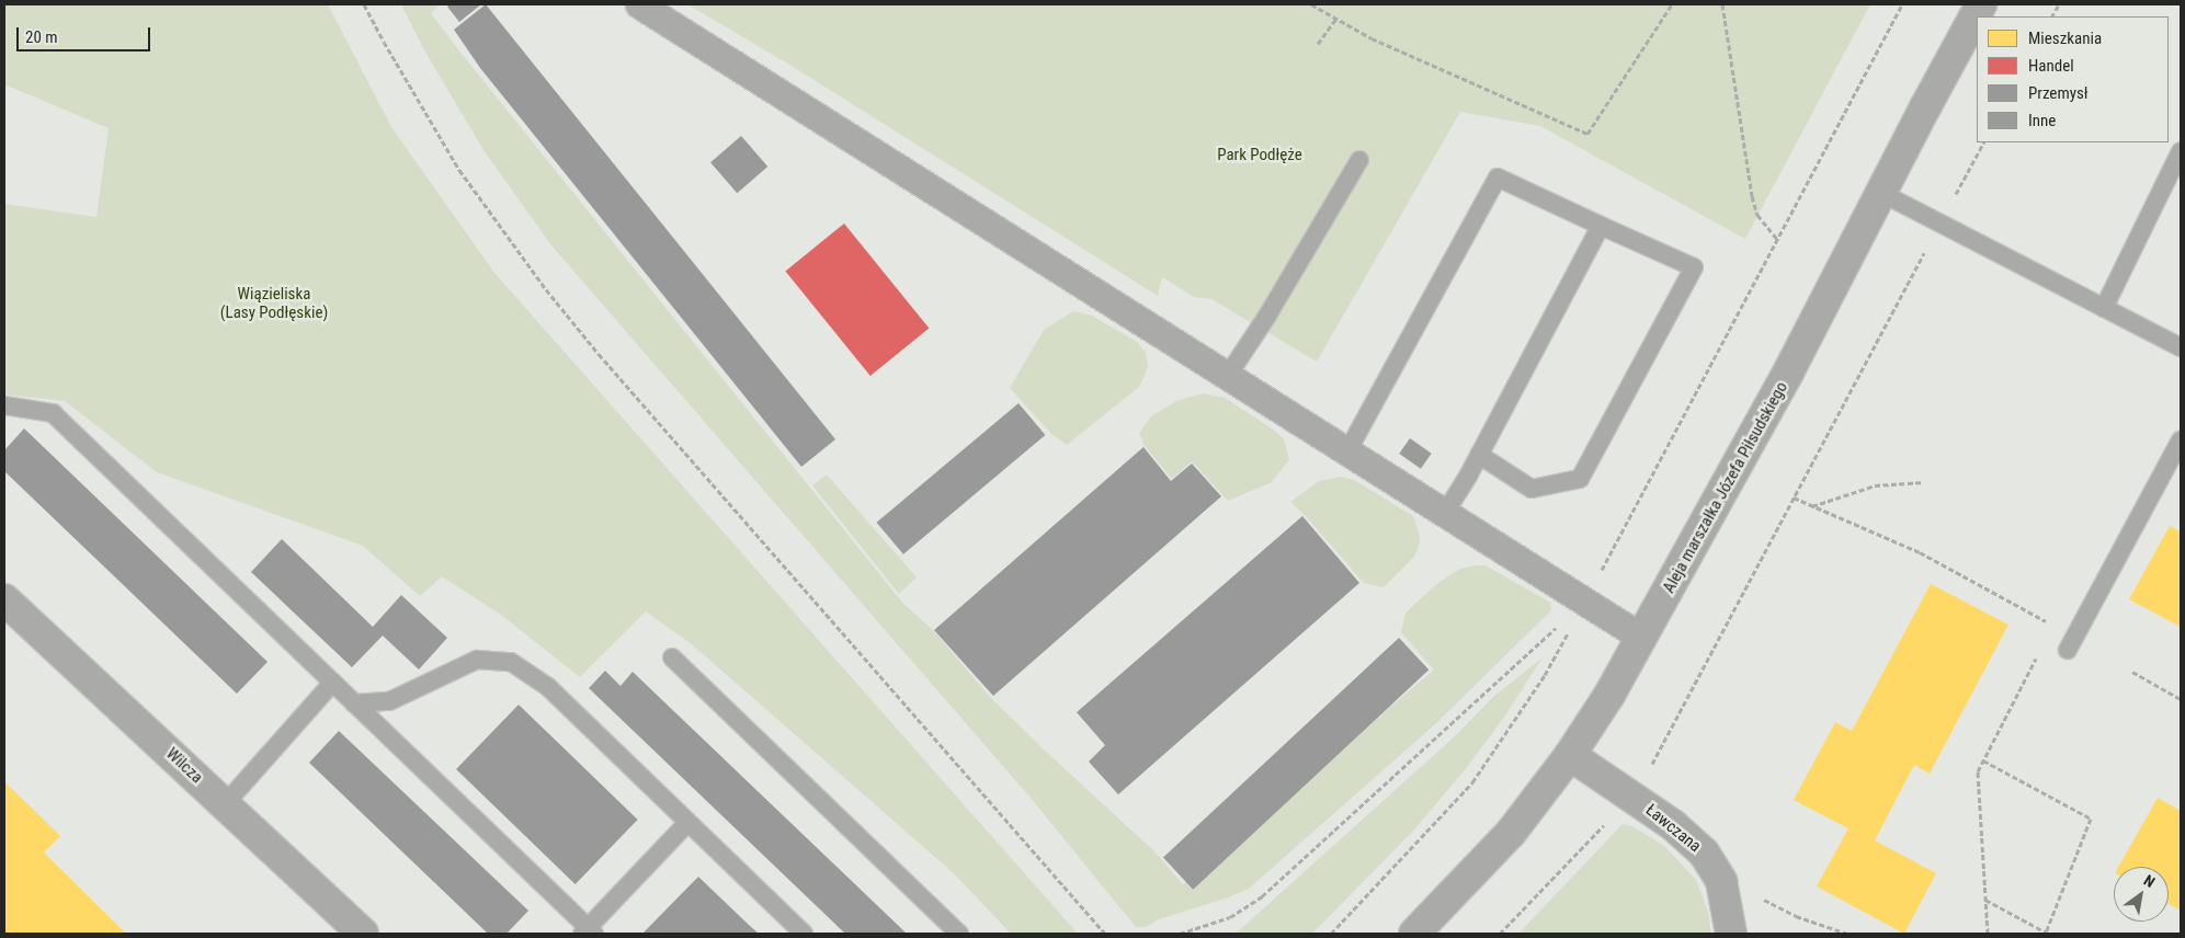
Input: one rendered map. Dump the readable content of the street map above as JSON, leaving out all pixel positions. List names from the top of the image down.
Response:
{
  "streets": {
    "street": ["Aleja marszałka Józefa Piłsudskiego", "Wilcza", "Ławczana"]
  },
  "crossings": [
    ["Aleja marszałka Józefa Piłsudskiego", "Ławczana"]
  ],
  "parks": ["Park Podłęże", "Wiązieliska (Lasy Podłęskie)"],
  "legend": [
    "Mieszkania",
    "Handel",
    "Przemysł",
    "Inne"
  ],
  "scale_bar": "20 m",
  "north": "top right"
}
